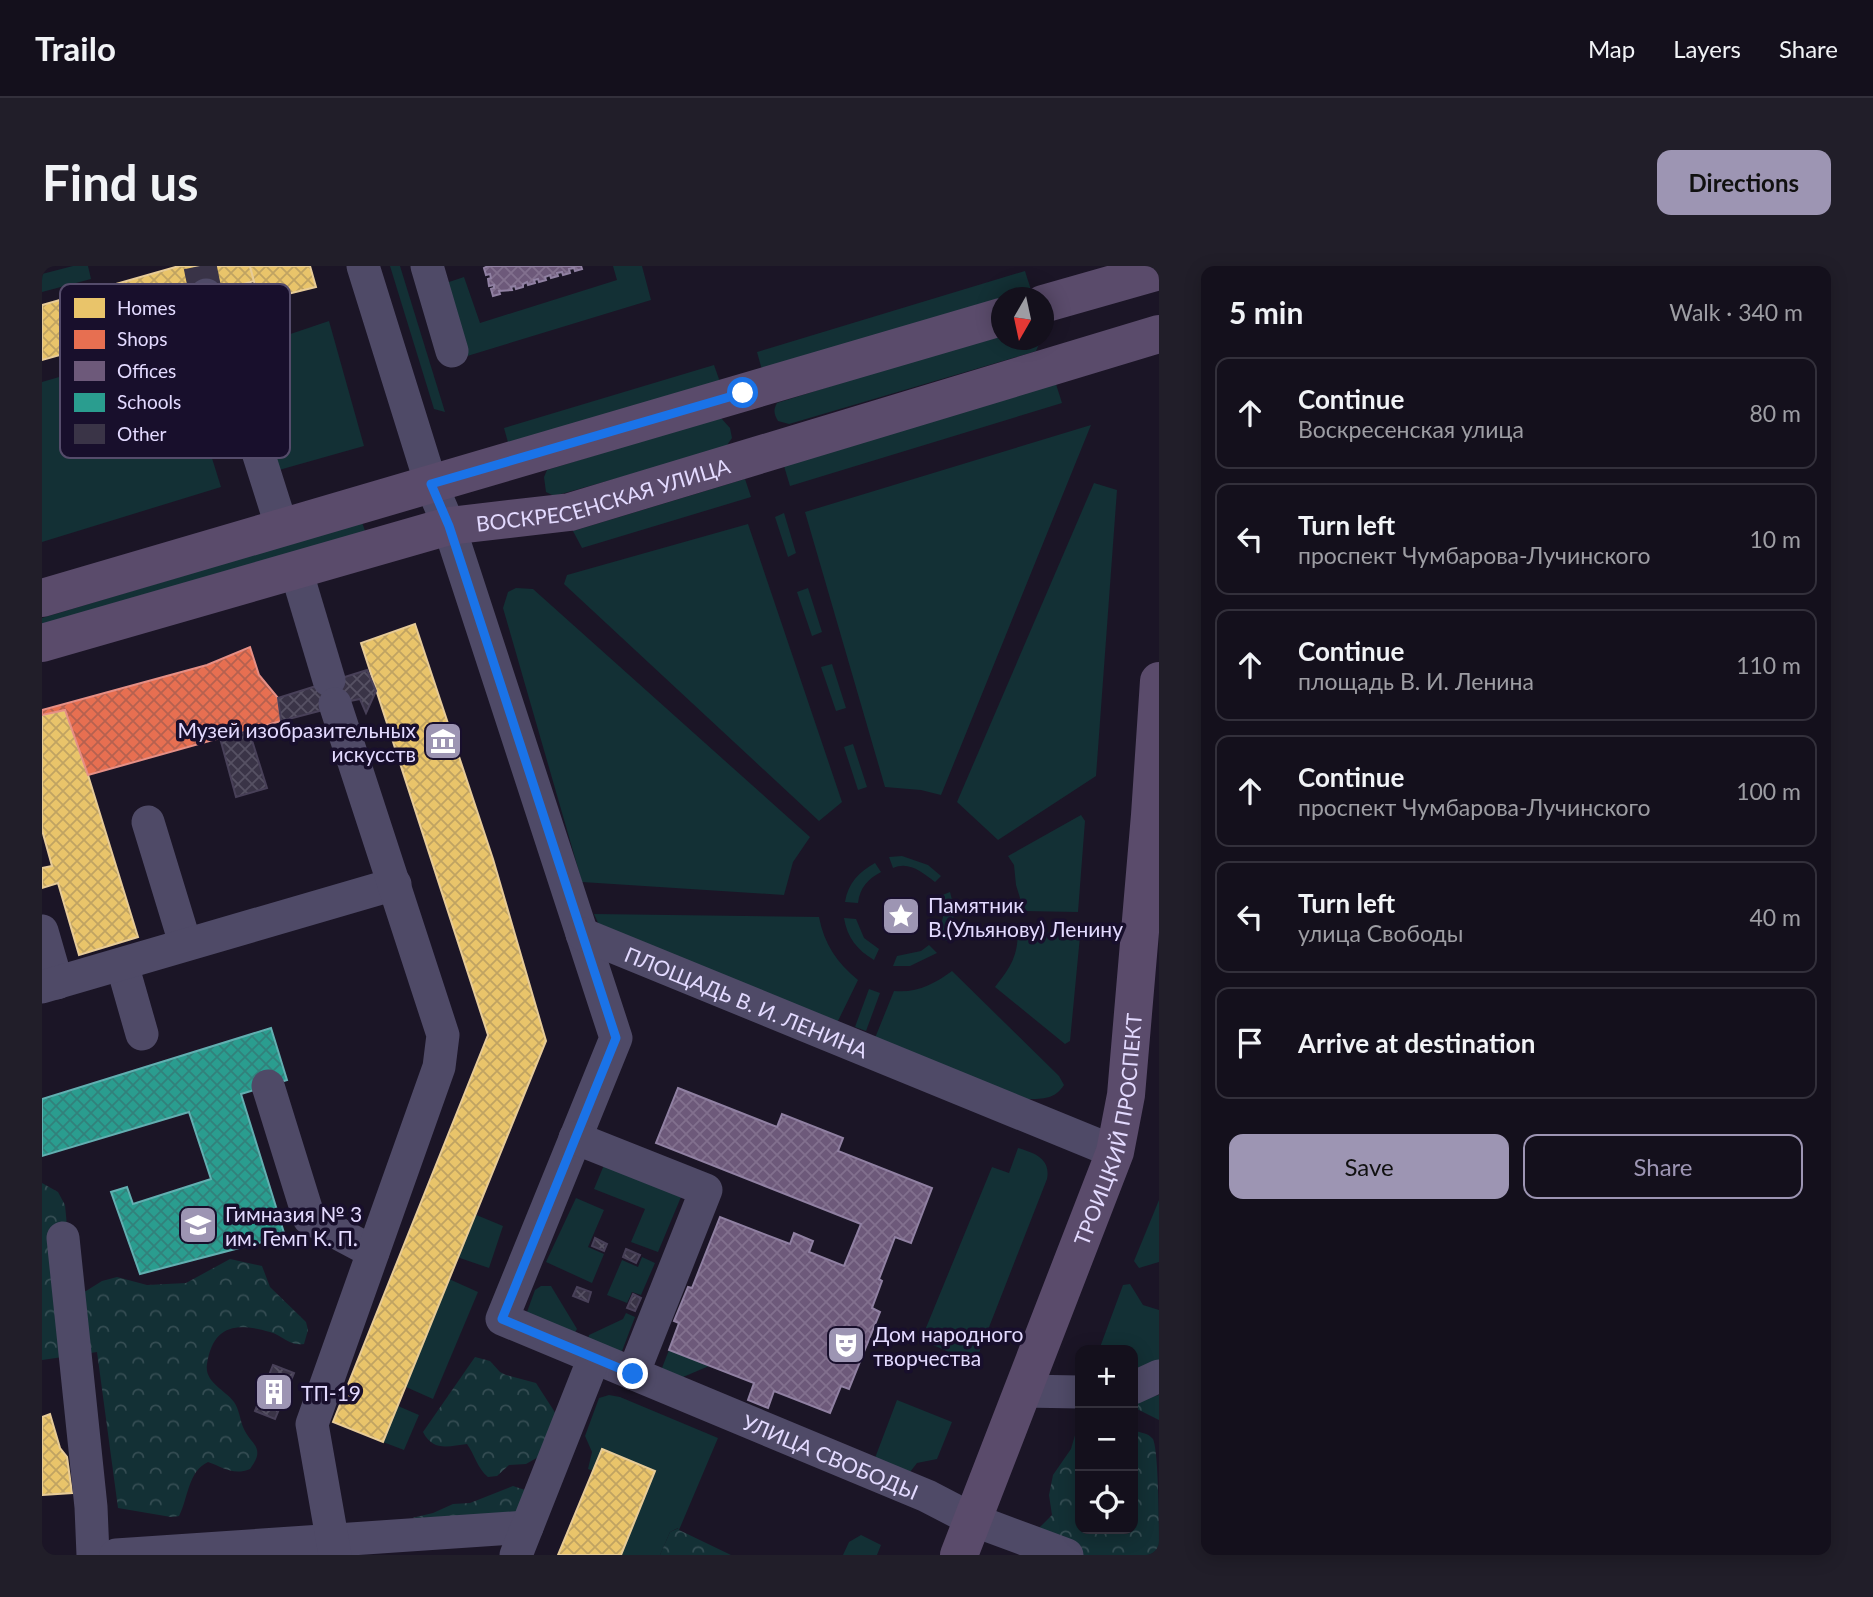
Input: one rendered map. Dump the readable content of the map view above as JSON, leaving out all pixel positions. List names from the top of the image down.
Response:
{
  "streets": {
    "main road": ["ВОСКРЕСЕНСКАЯ УЛИЦА", "ТРОИЦКИЙ ПРОСПЕКТ"],
    "street": ["ПЛОЩАДЬ В. И. ЛЕНИНА", "УЛИЦА СВОБОДЫ"]
  },
  "crossings": [
    ["ПЛОЩАДЬ В. И. ЛЕНИНА", "ТРОИЦКИЙ ПРОСПЕКТ"],
    ["ТРОИЦКИЙ ПРОСПЕКТ", "УЛИЦА СВОБОДЫ"]
  ],
  "places": {
    "museum": ["Музей изобразительных искусств"],
    "place": ["Памятник В.(Ульянову) Ленину"],
    "school or university": ["Гимназия № 3 им. Гемп К. П."],
    "theatre": ["Дом народного творчества"],
    "building": ["ТП-19"]
  },
  "legend": [
    "Homes",
    "Shops",
    "Offices",
    "Schools",
    "Other"
  ],
  "north": "bottom",
  "page": {
    "header": "Trailo",
    "nav": ["Map", "Layers", "Share"],
    "buttons": [
      "Directions",
      ["Save", "Share"]
    ],
    "title": "Find us",
    "heading": ["5 min", "Walk · 340 m"],
    "list": [
      ["Continue", "Воскресенская улица", "80 m"],
      ["Turn left", "проспект Чумбарова-Лучинского", "10 m"],
      ["Continue", "площадь В. И. Ленина", "110 m"],
      ["Continue", "проспект Чумбарова-Лучинского", "100 m"],
      ["Turn left", "улица Свободы", "40 m"],
      "Arrive at destination"
    ],
    "map_buttons": ["+", "−"]
  }
}
